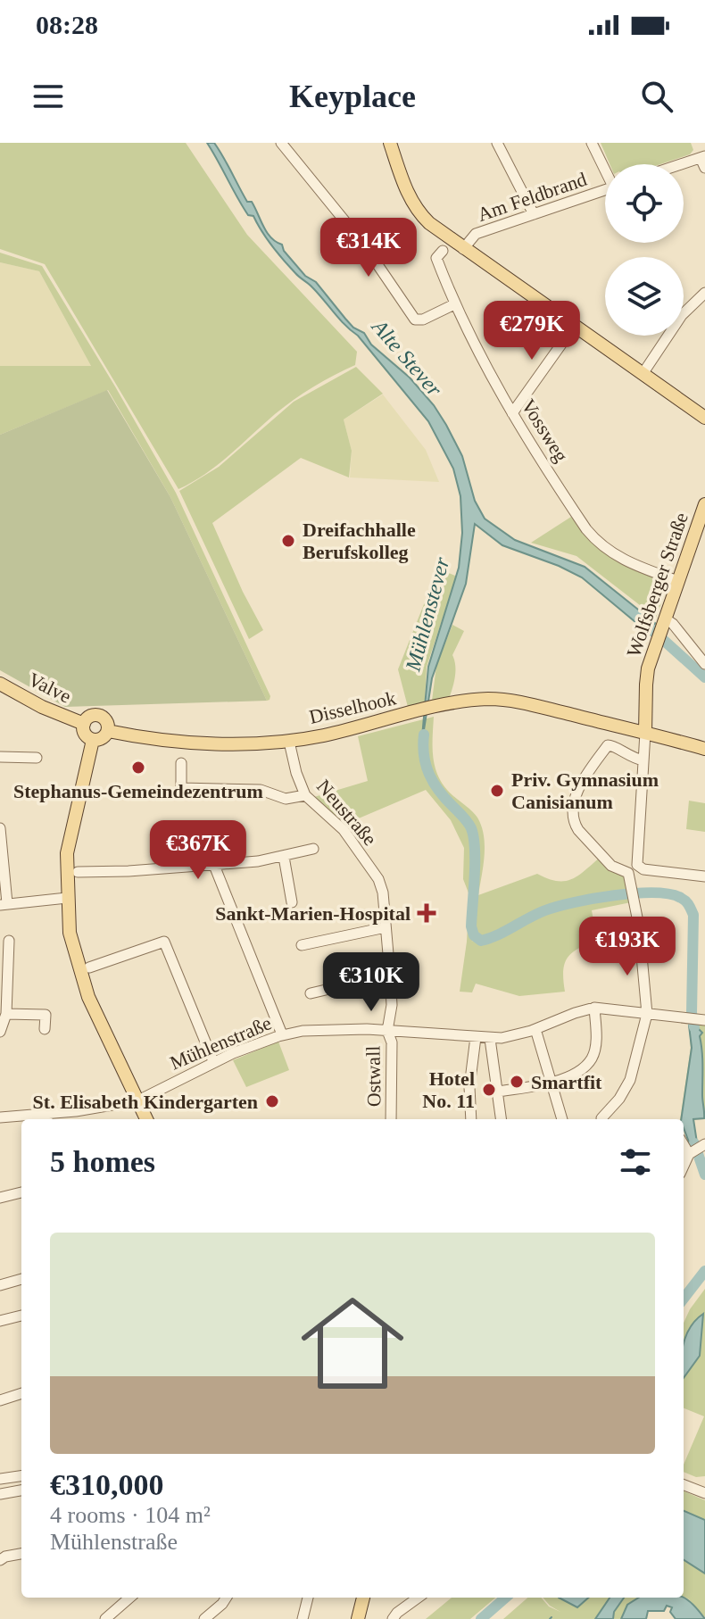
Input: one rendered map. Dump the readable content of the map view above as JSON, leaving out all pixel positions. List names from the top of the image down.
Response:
{
  "streets": {
    "main road": ["Wolfsberger Straße", "Valve", "Disselhook"],
    "street": [
      "Am Feldbrand",
      "Vossweg",
      "Neustraße",
      "Mühlenstraße",
      "Ostwall"
    ]
  },
  "crossings": [
    ["Vossweg", "Wolfsberger Straße"],
    ["Wolfsberger Straße", "Disselhook"],
    ["Valve", "Disselhook"],
    ["Disselhook", "Neustraße"],
    ["Neustraße", "Mühlenstraße"],
    ["Neustraße", "Ostwall"],
    ["Mühlenstraße", "Ostwall"]
  ],
  "water": ["Alte Stever", "Mühlenstever"],
  "places": {
    "other": [
      "Dreifachhalle Berufskolleg",
      "Stephanus-Gemeindezentrum",
      "Priv. Gymnasium Canisianum",
      "Smartfit",
      "Hotel No. 11",
      "St. Elisabeth Kindergarten"
    ],
    "health": ["Sankt-Marien-Hospital"]
  },
  "page": {
    "status": "08:28",
    "header": "Keyplace",
    "price": [
      "€314K",
      "€279K",
      "€367K",
      "€193K",
      "€310K"
    ],
    "heading": "5 homes",
    "list": [
      {
        "name": "€310,000",
        "note": "4 rooms · 104 m² · Mühlenstraße"
      }
    ]
  }
}
